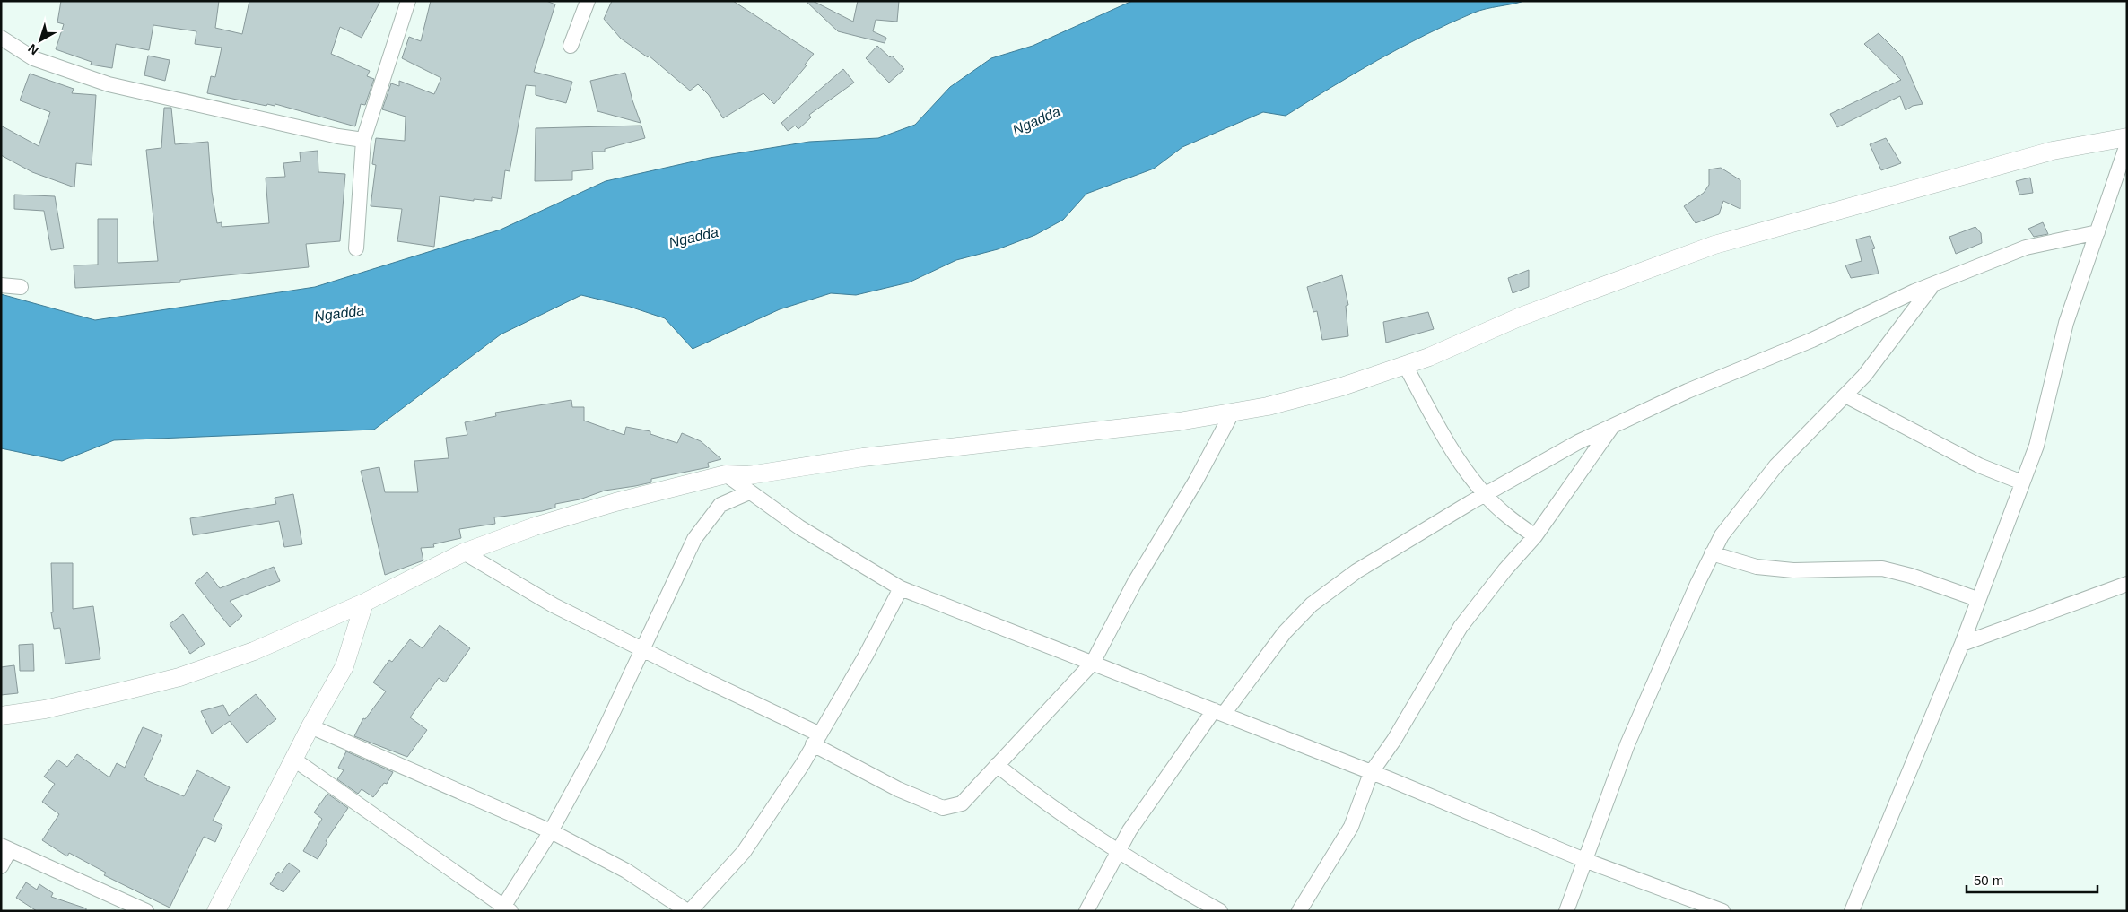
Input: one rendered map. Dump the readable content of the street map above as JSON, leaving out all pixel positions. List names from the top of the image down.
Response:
{
  "water": ["Ngadda"],
  "scale_bar": "50 m",
  "north": "bottom left"
}
